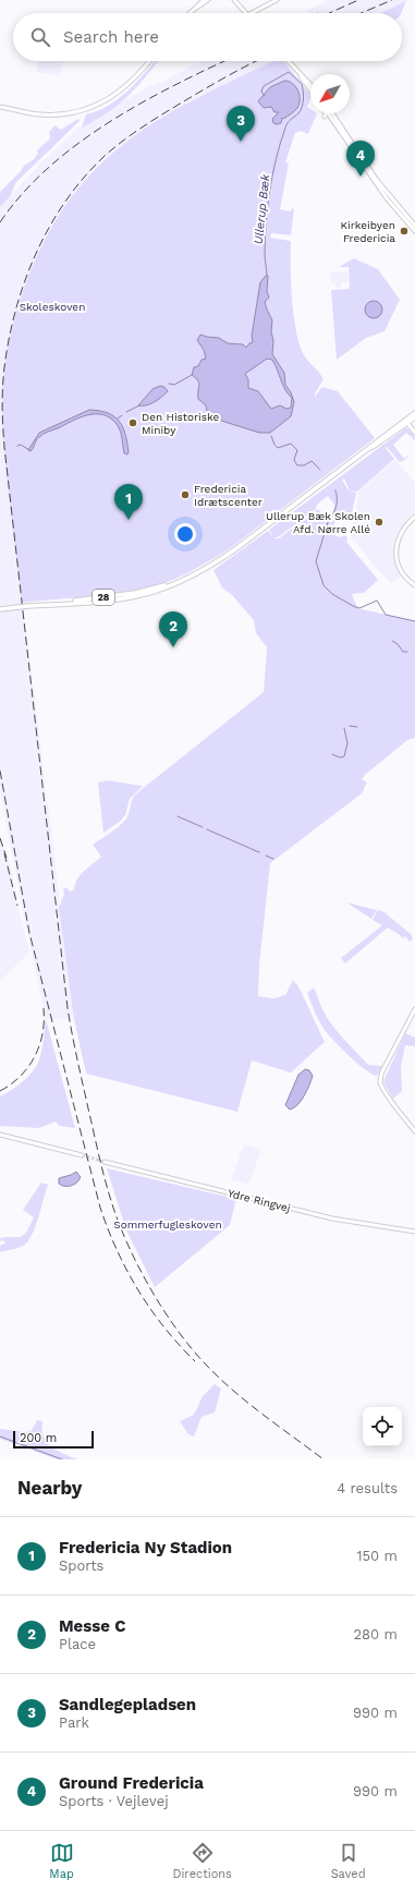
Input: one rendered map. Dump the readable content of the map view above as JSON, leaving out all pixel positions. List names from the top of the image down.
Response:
{
  "streets": {
    "main road": ["28"],
    "street": ["Ydre Ringvej"]
  },
  "water": ["Ullerup Bæk"],
  "parks": ["Skoleskoven", "Sommerfugleskoven"],
  "places": [
    "Kirkeibyen Fredericia",
    "Den Historiske Miniby",
    "Fredericia Idrætscenter",
    "Ullerup Bæk Skolen Afd. Nørre Allé"
  ],
  "scale_bar": "200 m",
  "north": "bottom left",
  "page": {
    "search": "Search here",
    "pins": [
      "3",
      "4",
      "1",
      "2"
    ],
    "scale": "200 m",
    "heading": ["Nearby", "4 results"],
    "list": [
      {
        "mark": "1",
        "name": "Fredericia Ny Stadion",
        "note": "Sports",
        "value": "150 m"
      },
      {
        "mark": "2",
        "name": "Messe C",
        "note": "Place",
        "value": "280 m"
      },
      {
        "mark": "3",
        "name": "Sandlegepladsen",
        "note": "Park",
        "value": "990 m"
      },
      {
        "mark": "4",
        "name": "Ground Fredericia",
        "note": "Sports · Vejlevej",
        "value": "990 m"
      }
    ],
    "nav": ["Map", "Directions", "Saved"]
  }
}
